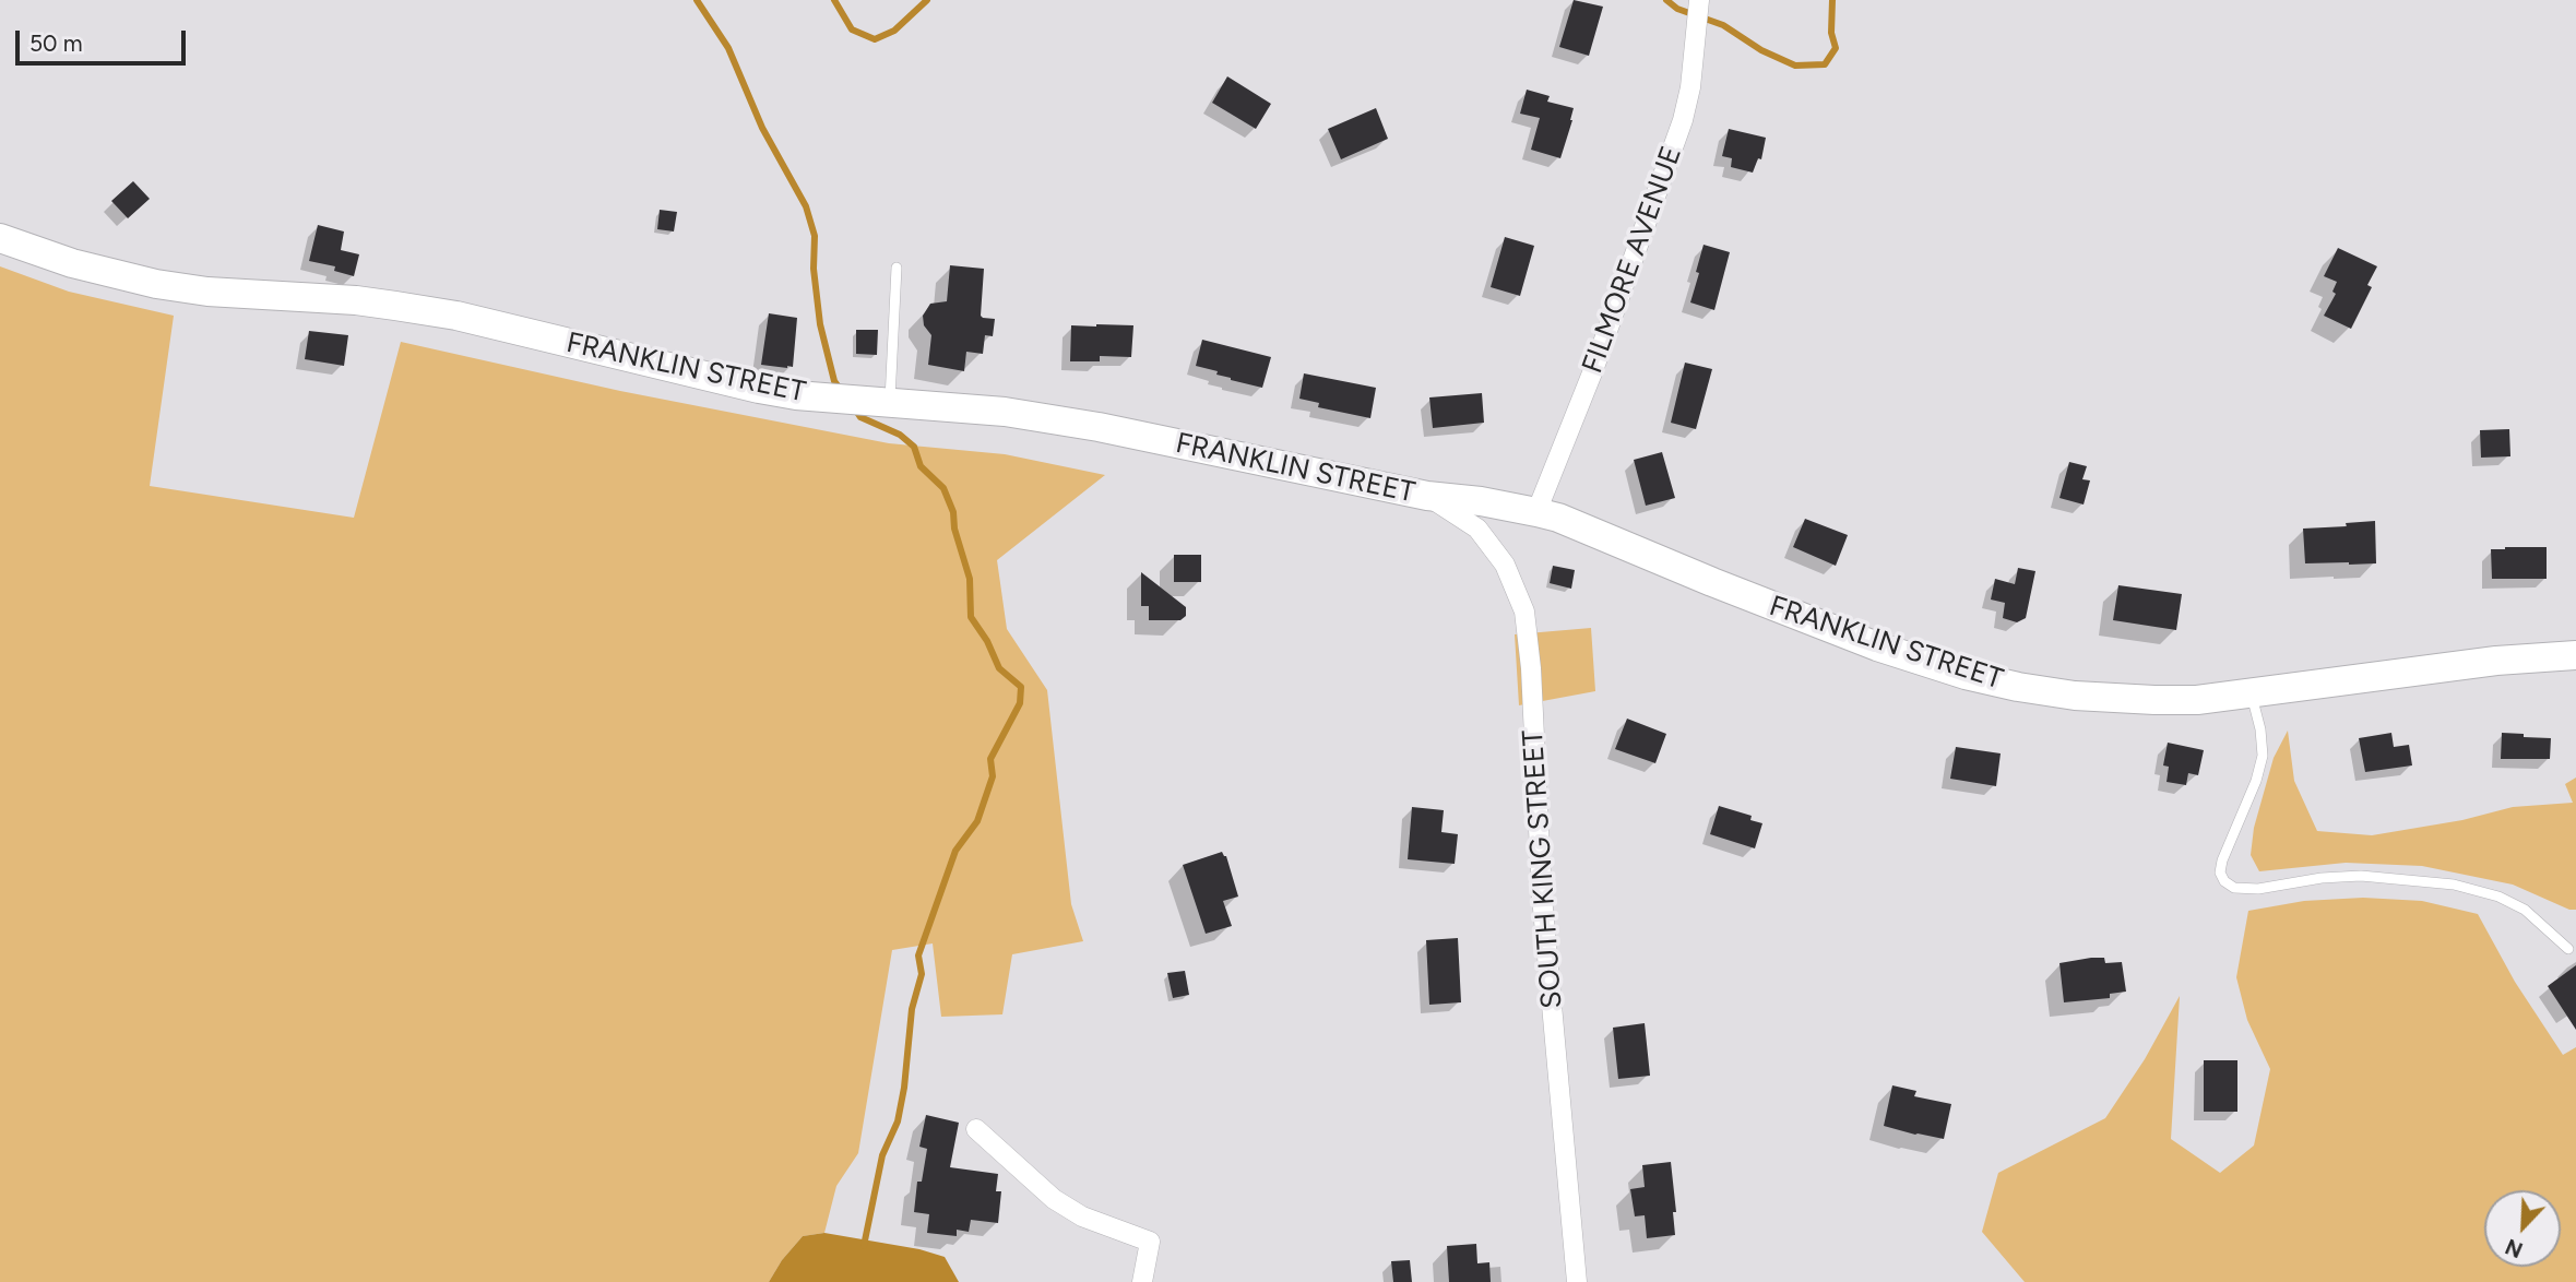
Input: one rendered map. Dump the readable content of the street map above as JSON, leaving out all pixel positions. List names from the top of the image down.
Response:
{
  "streets": {
    "main road": ["FRANKLIN STREET"],
    "street": ["FILMORE AVENUE", "SOUTH KING STREET"]
  },
  "crossings": [
    ["FILMORE AVENUE", "FRANKLIN STREET"],
    ["FRANKLIN STREET", "SOUTH KING STREET"]
  ],
  "scale_bar": "50 m",
  "north": "bottom left"
}
